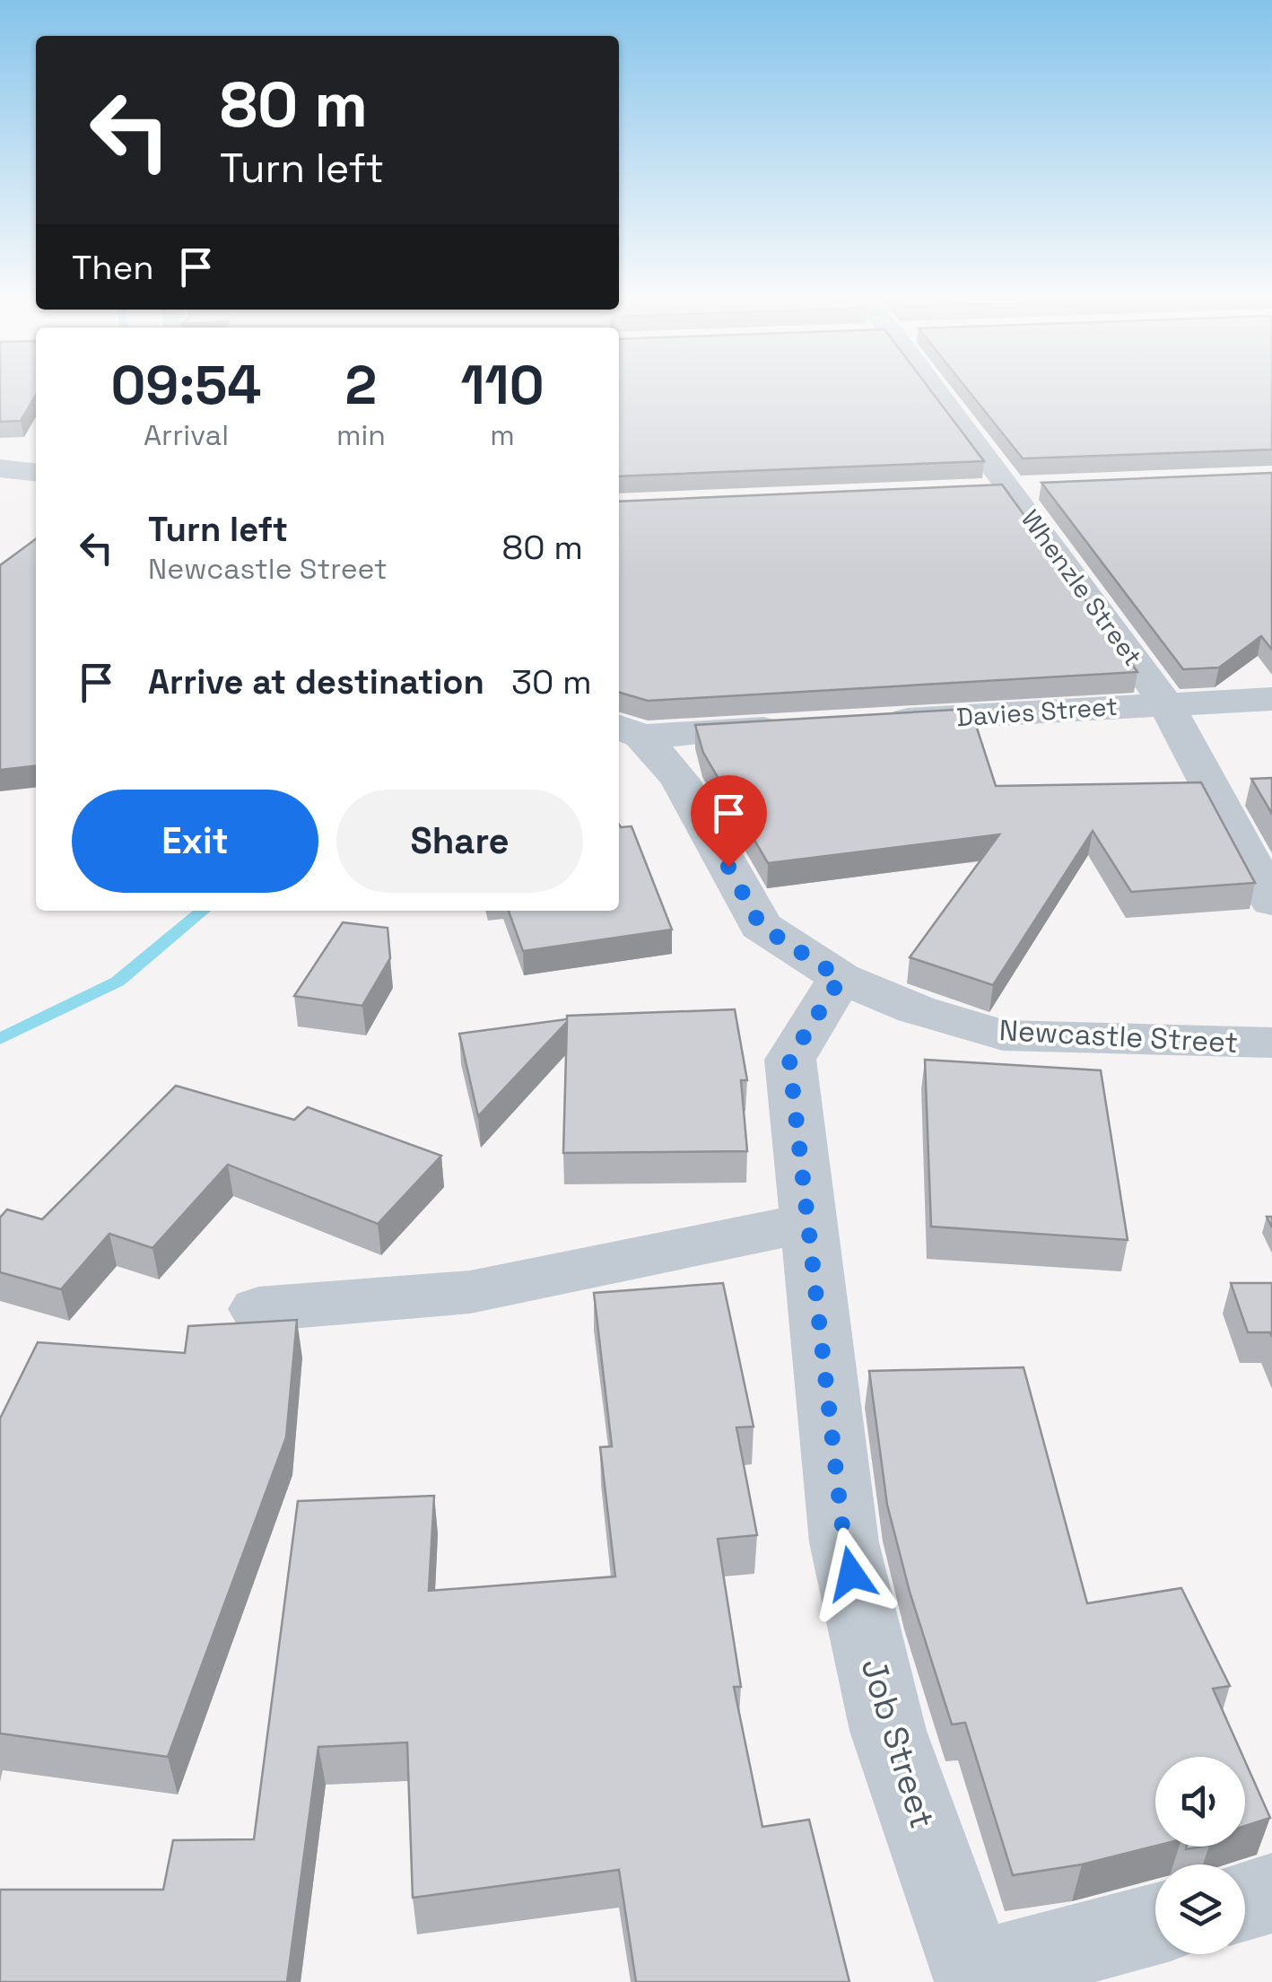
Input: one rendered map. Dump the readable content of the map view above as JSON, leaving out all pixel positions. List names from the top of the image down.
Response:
{
  "streets": {
    "street": [
      "Whenzle Street",
      "Davies Street",
      "Newcastle Street",
      "Job Street"
    ]
  },
  "crossings": [
    ["Whenzle Street", "Davies Street"],
    ["Newcastle Street", "Job Street"]
  ],
  "page": {
    "turn": ["80 m", "Turn left"],
    "then": "Then",
    "eta": [
      "09:54",
      "Arrival",
      "2",
      "min",
      "110",
      "m"
    ],
    "list": [
      {
        "name": "Turn left",
        "note": "Newcastle Street",
        "value": "80 m"
      },
      {
        "name": "Arrive at destination",
        "value": "30 m"
      }
    ],
    "buttons": ["Exit", "Share"]
  }
}
